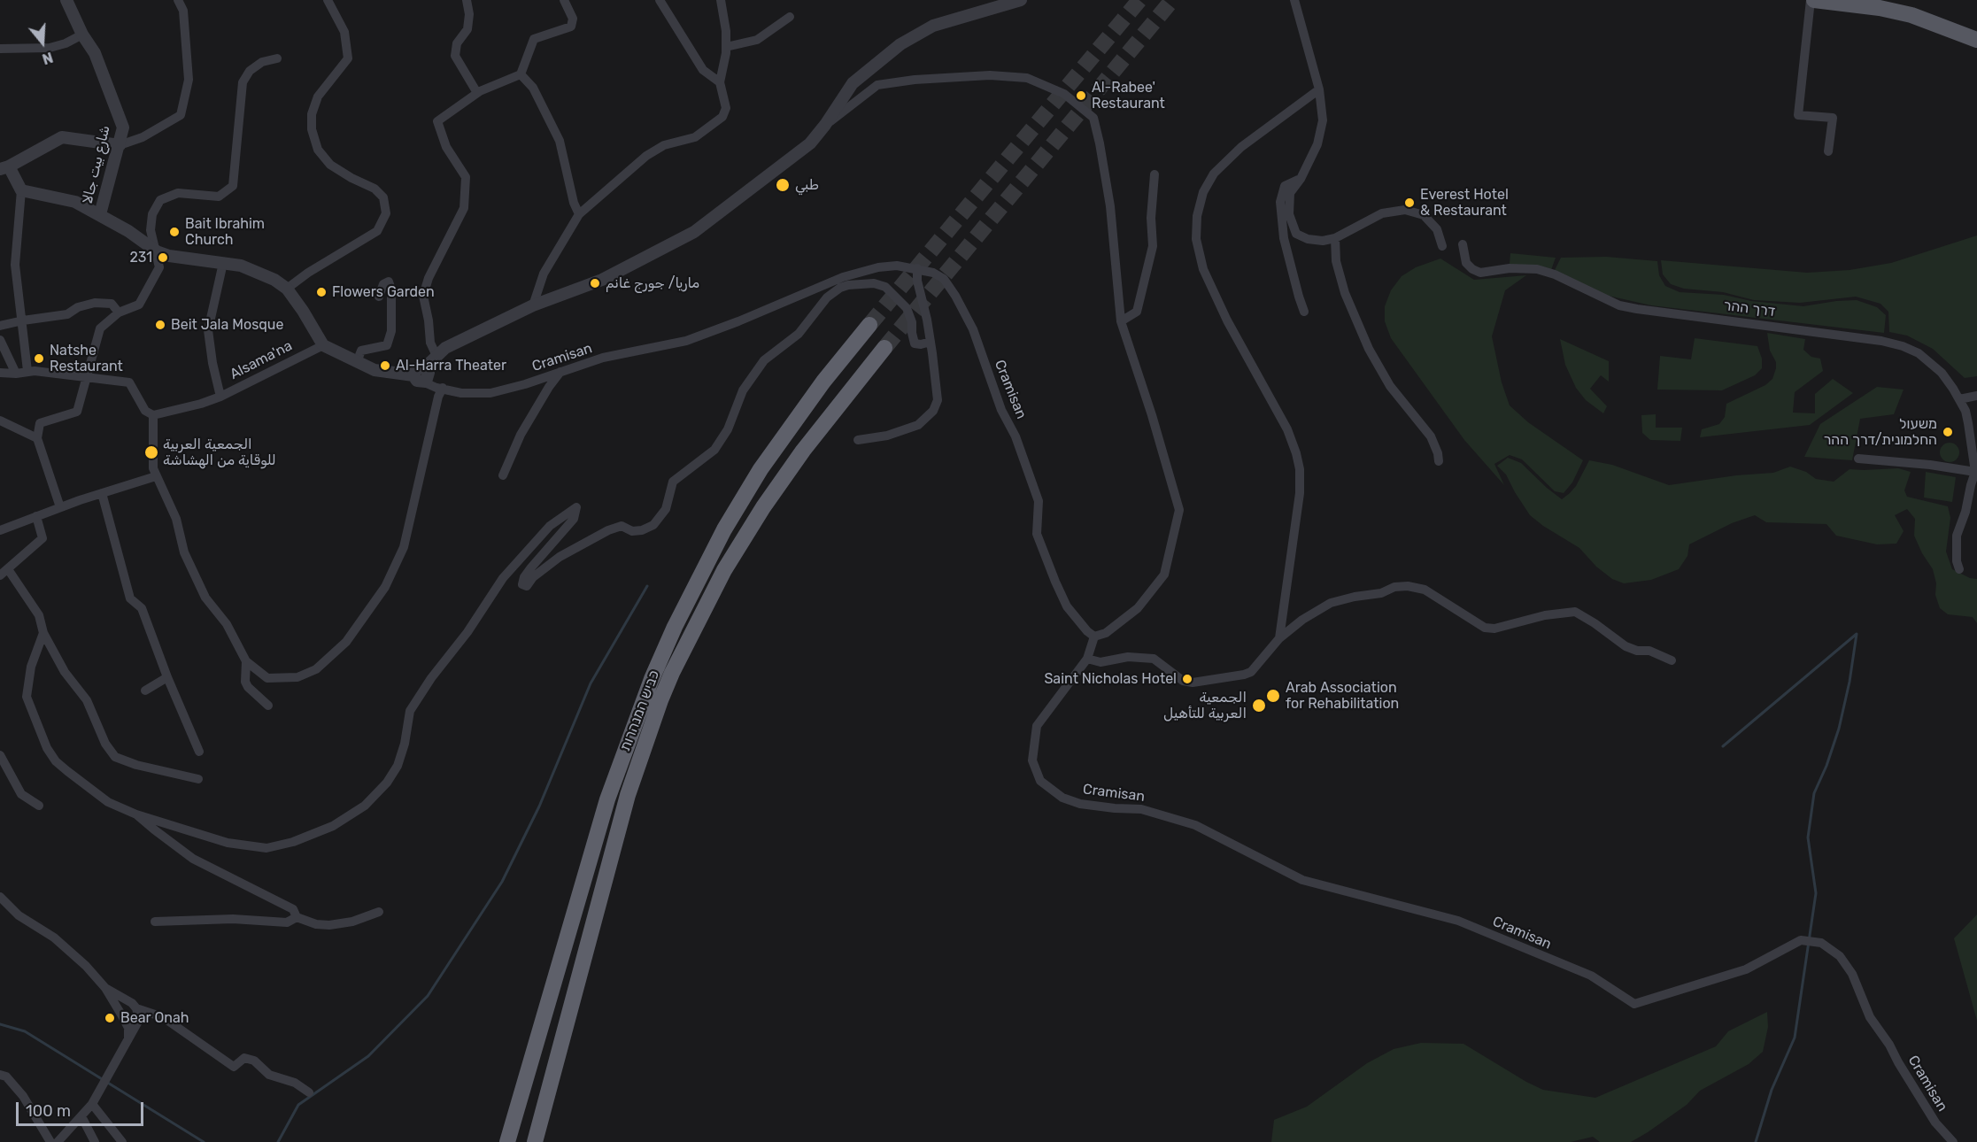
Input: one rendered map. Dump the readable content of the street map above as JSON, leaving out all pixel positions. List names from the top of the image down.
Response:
{
  "streets": {
    "highway": ["כביש המנהרות"],
    "street": [
      "شارع بيت جالا",
      "דרך ההר",
      "Cramisan",
      "Alsama'na"
    ]
  },
  "places": [
    "Al-Rabee' Restaurant",
    "طبي",
    "Everest Hotel & Restaurant",
    "Bait Ibrahim Church",
    "231",
    "ماريا/ جورج غانم",
    "Flowers Garden",
    "Beit Jala Mosque",
    "Natshe Restaurant",
    "Al-Harra Theater",
    "משעול החלמונית/דרך ההר",
    "الجمعية العربية للوقاية من الهشاشة",
    "Saint Nicholas Hotel",
    "Arab Association for Rehabilitation",
    "الجمعية العربية للتأهيل",
    "Bear Onah"
  ],
  "scale_bar": "100 m",
  "north": "bottom"
}
